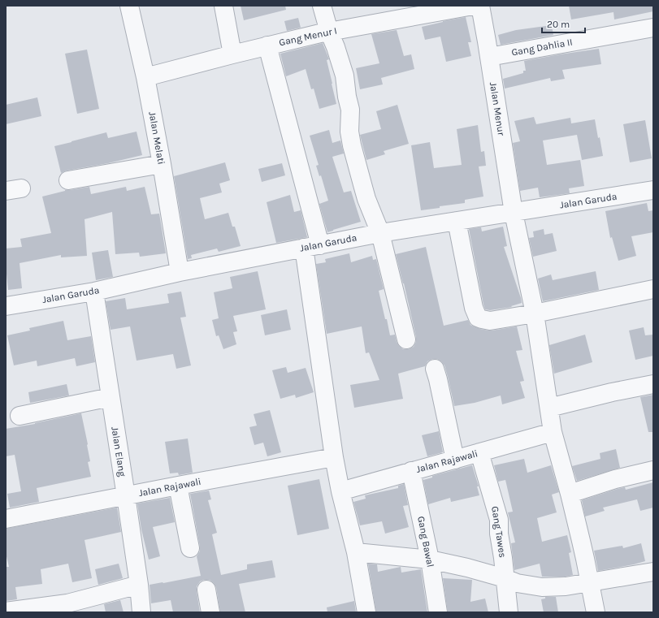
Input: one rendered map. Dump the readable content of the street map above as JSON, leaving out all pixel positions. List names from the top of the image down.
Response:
{
  "streets": {
    "street": [
      "Gang Menur I",
      "Gang Dahlia II",
      "Jalan Menur",
      "Jalan Melati",
      "Jalan Garuda",
      "Jalan Elang",
      "Jalan Rajawali",
      "Gang Tawes",
      "Gang Bawal"
    ]
  },
  "crossings": [
    ["Gang Menur I", "Jalan Melati"],
    ["Gang Dahlia II", "Jalan Menur"],
    ["Jalan Menur", "Jalan Garuda"],
    ["Jalan Menur", "Jalan Rajawali"],
    ["Jalan Melati", "Jalan Garuda"],
    ["Jalan Garuda", "Jalan Elang"],
    ["Jalan Elang", "Jalan Rajawali"],
    ["Jalan Rajawali", "Gang Tawes"],
    ["Jalan Rajawali", "Gang Bawal"]
  ],
  "scale_bar": "20 m"
}
